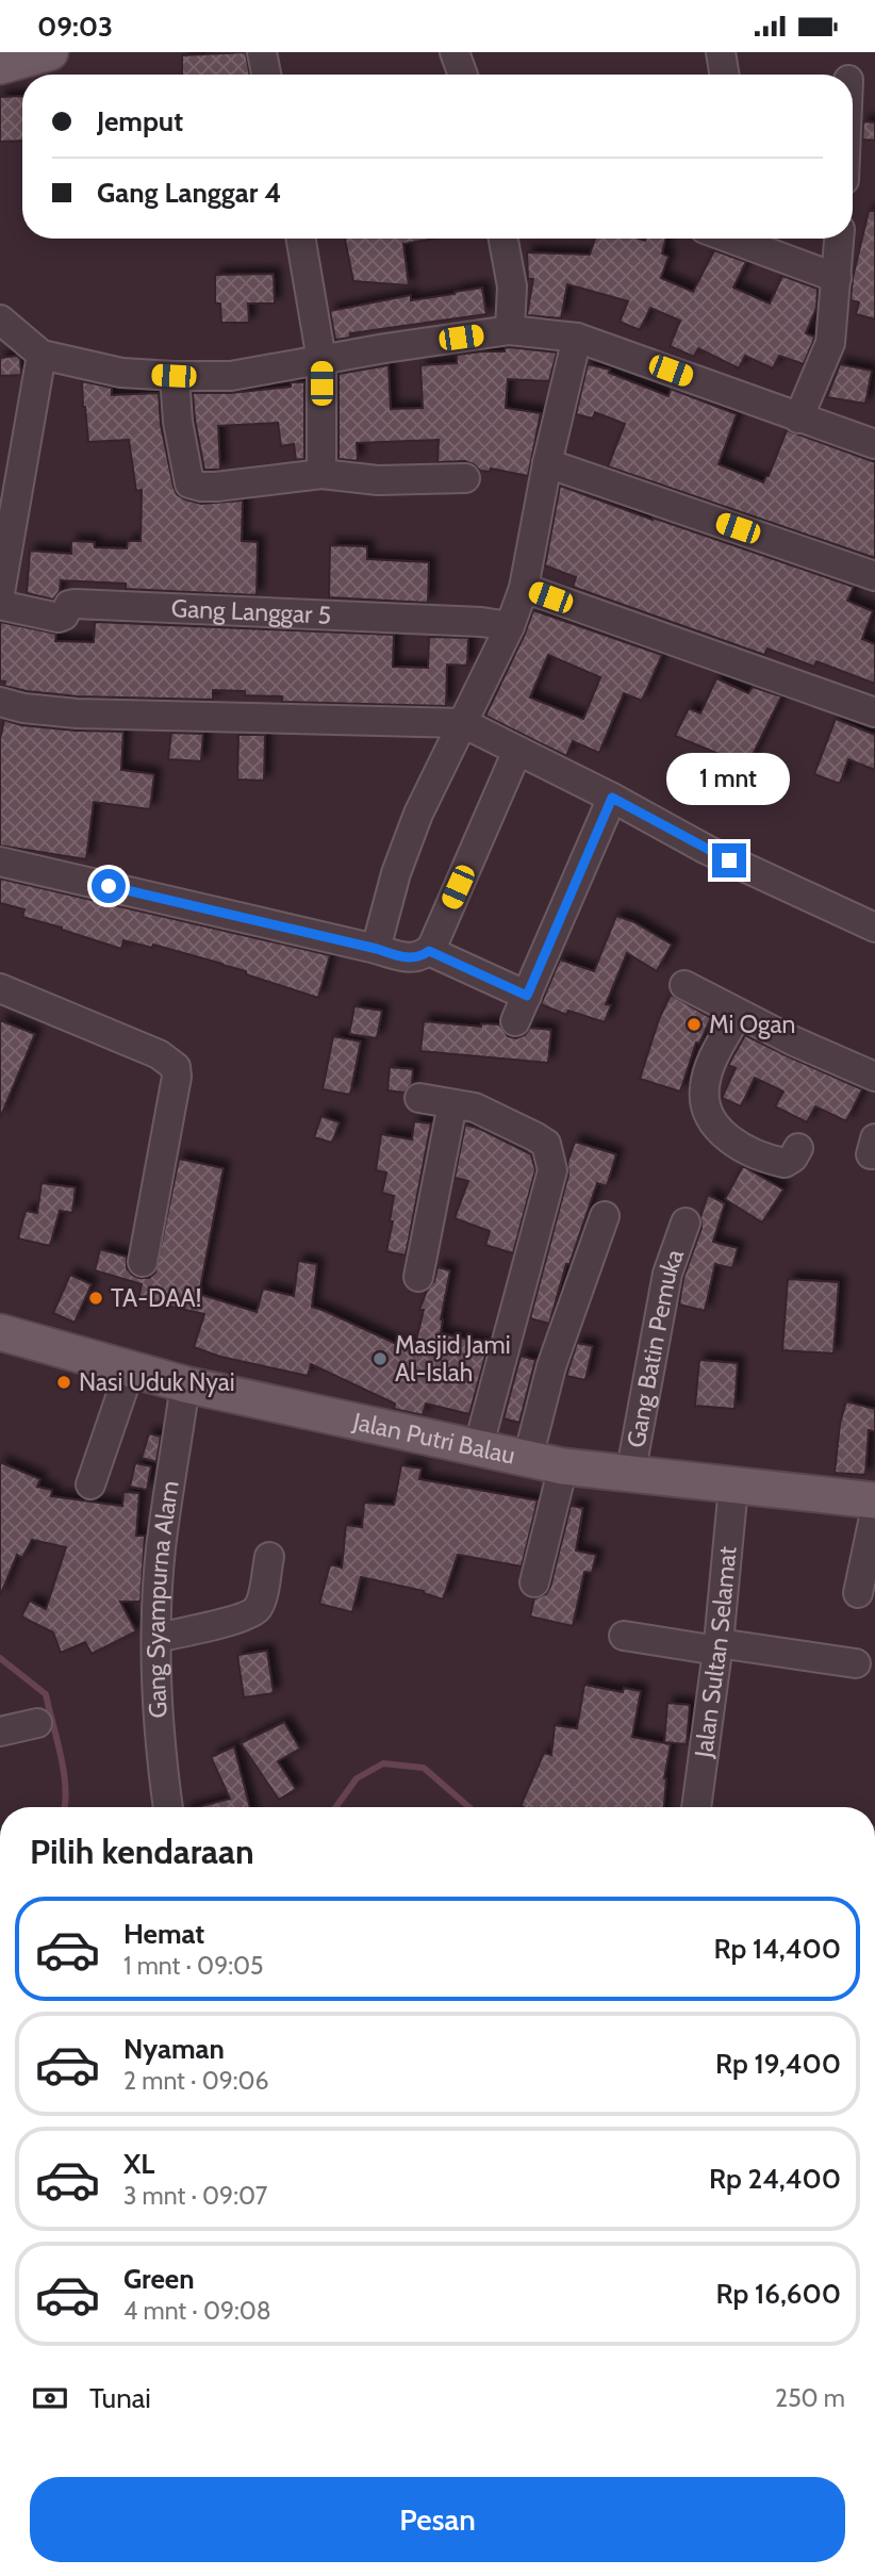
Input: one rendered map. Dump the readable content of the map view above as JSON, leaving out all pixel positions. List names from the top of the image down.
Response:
{
  "streets": {
    "main road": ["Jalan Putri Balau"],
    "street": [
      "Gang Langgar 5",
      "Gang Batin Pemuka",
      "Gang Syampurna Alam",
      "Jalan Sultan Selamat"
    ]
  },
  "crossings": [
    ["Gang Batin Pemuka", "Jalan Putri Balau"],
    ["Jalan Putri Balau", "Gang Syampurna Alam"],
    ["Jalan Putri Balau", "Jalan Sultan Selamat"]
  ],
  "places": [
    "Mi Ogan",
    "TA-DAA!",
    "Masjid Jami Al-Islah",
    "Nasi Uduk Nyai"
  ],
  "page": {
    "status": "09:03",
    "banner": ["Jemput", "Gang Langgar 4"],
    "bubble": "1 mnt",
    "heading": "Pilih kendaraan",
    "list": [
      {
        "name": "Hemat",
        "note": "1 mnt · 09:05",
        "value": "Rp 14,400"
      },
      {
        "name": "Nyaman",
        "note": "2 mnt · 09:06",
        "value": "Rp 19,400"
      },
      {
        "name": "XL",
        "note": "3 mnt · 09:07",
        "value": "Rp 24,400"
      },
      {
        "name": "Green",
        "note": "4 mnt · 09:08",
        "value": "Rp 16,600"
      }
    ],
    "pay": ["Tunai", "250 m"],
    "buttons": "Pesan"
  }
}
